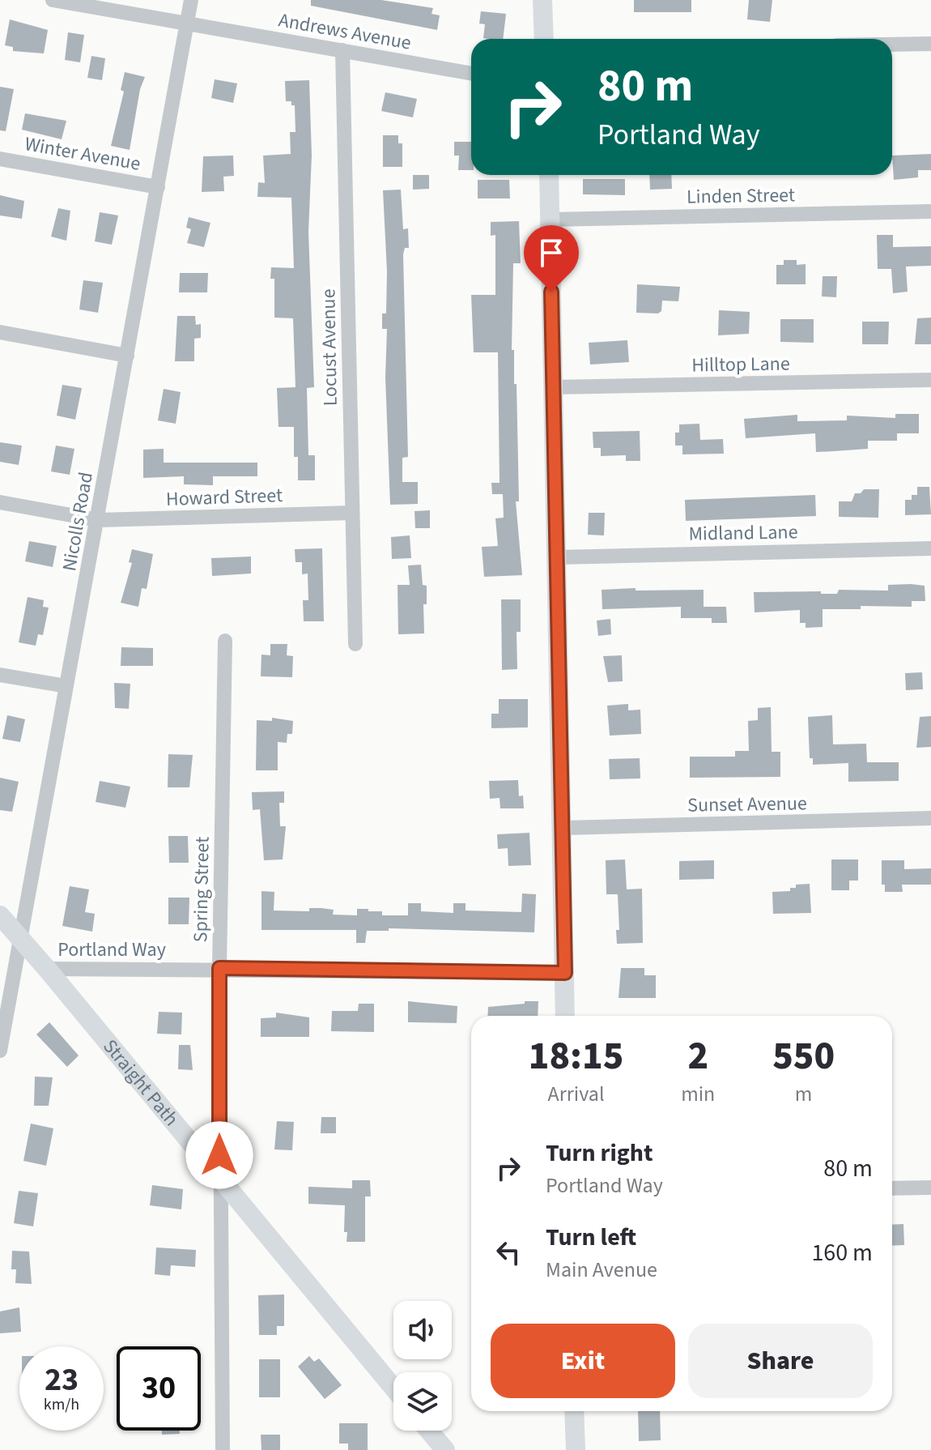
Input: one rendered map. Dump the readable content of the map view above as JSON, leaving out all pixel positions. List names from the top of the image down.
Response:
{
  "streets": {
    "street": [
      "Andrews Avenue",
      "Winter Avenue",
      "Linden Street",
      "Locust Avenue",
      "Hilltop Lane",
      "Howard Street",
      "Nicolls Road",
      "Midland Lane",
      "Sunset Avenue",
      "Spring Street",
      "Portland Way",
      "Straight Path"
    ]
  },
  "crossings": [
    ["Andrews Avenue", "Locust Avenue"],
    ["Andrews Avenue", "Nicolls Road"],
    ["Winter Avenue", "Nicolls Road"],
    ["Locust Avenue", "Howard Street"],
    ["Howard Street", "Nicolls Road"],
    ["Nicolls Road", "Straight Path"],
    ["Spring Street", "Portland Way"],
    ["Spring Street", "Straight Path"],
    ["Portland Way", "Straight Path"]
  ],
  "page": {
    "turn": ["80 m", "Portland Way"],
    "eta": [
      "18:15",
      "Arrival",
      "2",
      "min",
      "550",
      "m"
    ],
    "list": [
      {
        "name": "Turn right",
        "note": "Portland Way",
        "value": "80 m"
      },
      {
        "name": "Turn left",
        "note": "Main Avenue",
        "value": "160 m"
      }
    ],
    "buttons": ["Exit", "Share"],
    "speed": "23 km/h",
    "limit": "30"
  }
}
